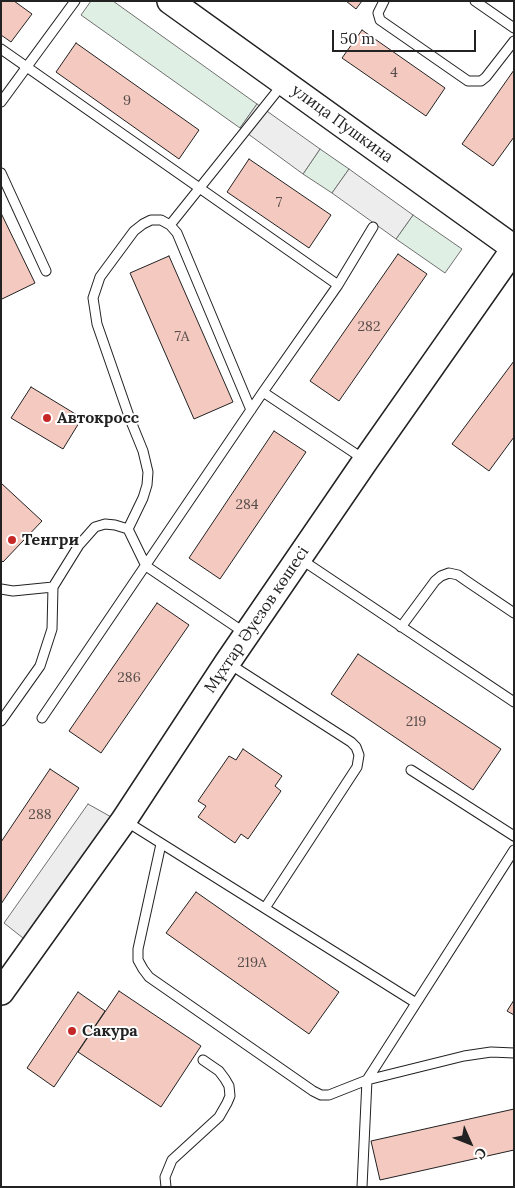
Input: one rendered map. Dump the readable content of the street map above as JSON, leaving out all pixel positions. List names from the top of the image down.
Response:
{
  "streets": {
    "street": ["улица Пушкина", "Мұхтар Әуезов көшесі"]
  },
  "crossings": [
    ["улица Пушкина", "Мұхтар Әуезов көшесі"]
  ],
  "places": ["Автокросс", "Тенгри", "Сакура"],
  "house_numbers": [
    "4",
    "9",
    "7",
    "282",
    "7А",
    "284",
    "286",
    "219",
    "288",
    "219А"
  ],
  "scale_bar": "50 m",
  "north": "bottom right"
}
